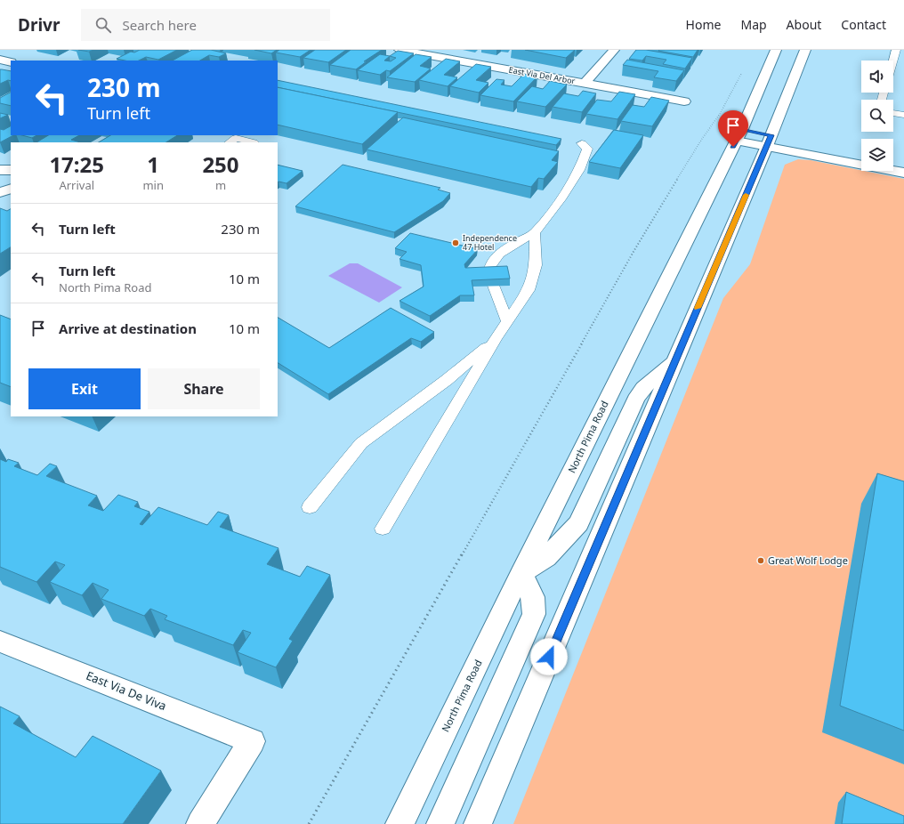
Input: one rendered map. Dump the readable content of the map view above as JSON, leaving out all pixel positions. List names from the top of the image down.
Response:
{
  "streets": {
    "main road": ["East Via Del Arbor", "North Pima Road", "East Via De Viva"]
  },
  "places": ["Independence 47 Hotel", "Great Wolf Lodge"],
  "page": {
    "header": "Drivr",
    "search": "Search here",
    "nav": [
      "Home",
      "Map",
      "About",
      "Contact"
    ],
    "turn": ["230 m", "Turn left"],
    "eta": [
      "17:25",
      "Arrival",
      "1",
      "min",
      "250",
      "m"
    ],
    "list": [
      {
        "name": "Turn left",
        "value": "230 m"
      },
      {
        "name": "Turn left",
        "note": "North Pima Road",
        "value": "10 m"
      },
      {
        "name": "Arrive at destination",
        "value": "10 m"
      }
    ],
    "buttons": ["Exit", "Share"]
  }
}
